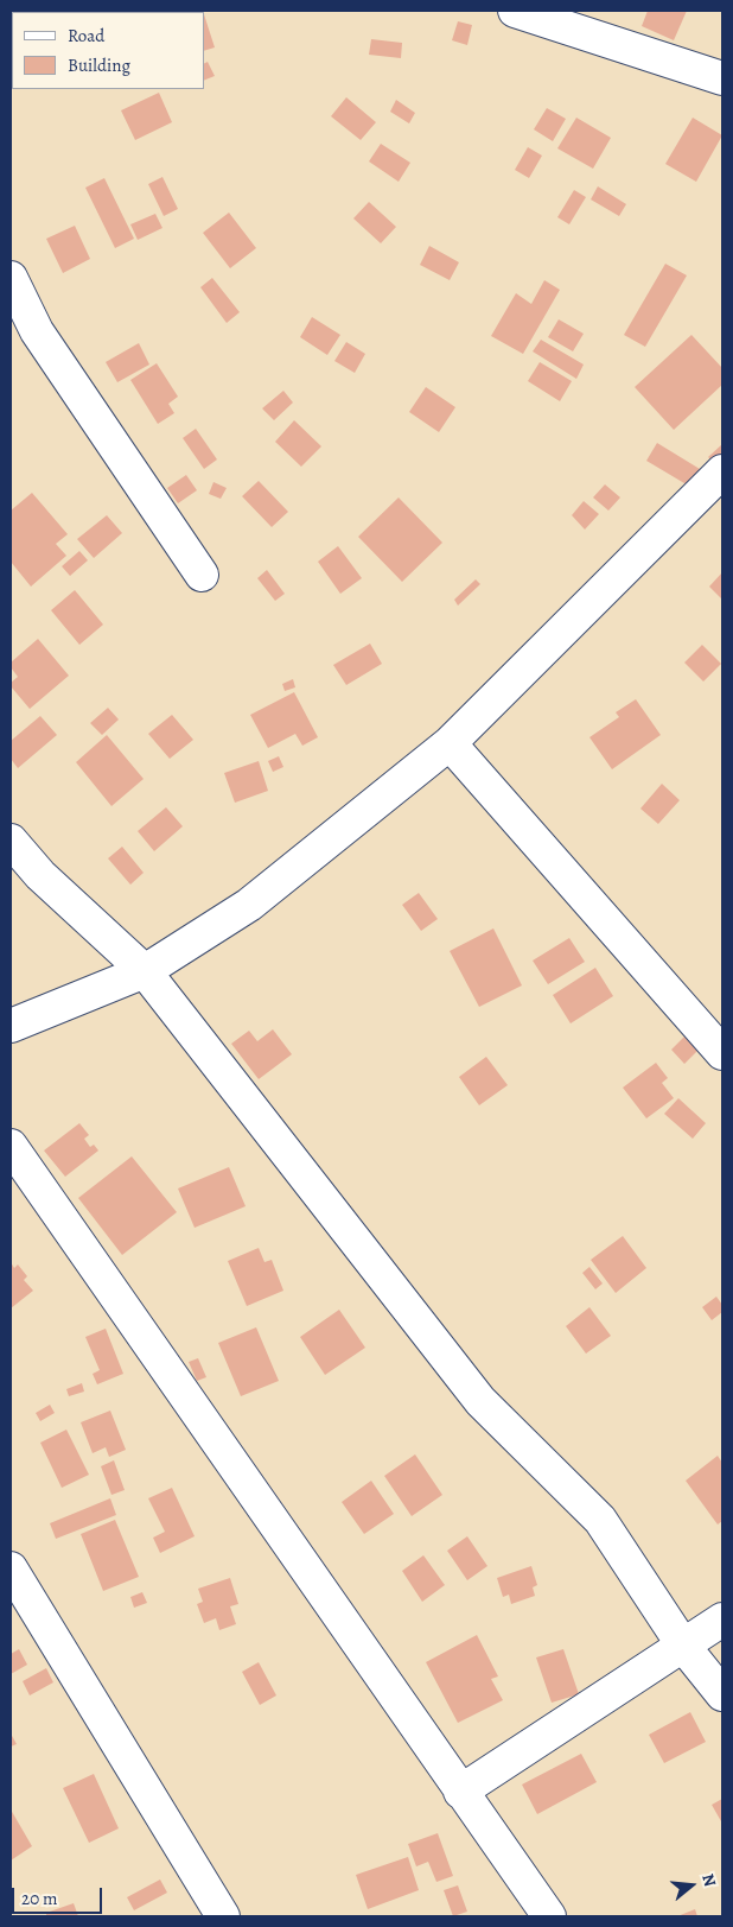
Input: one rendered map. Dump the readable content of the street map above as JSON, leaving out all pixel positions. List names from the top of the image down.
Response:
{
  "legend": ["Road", "Building"],
  "scale_bar": "20 m",
  "north": "right"
}
